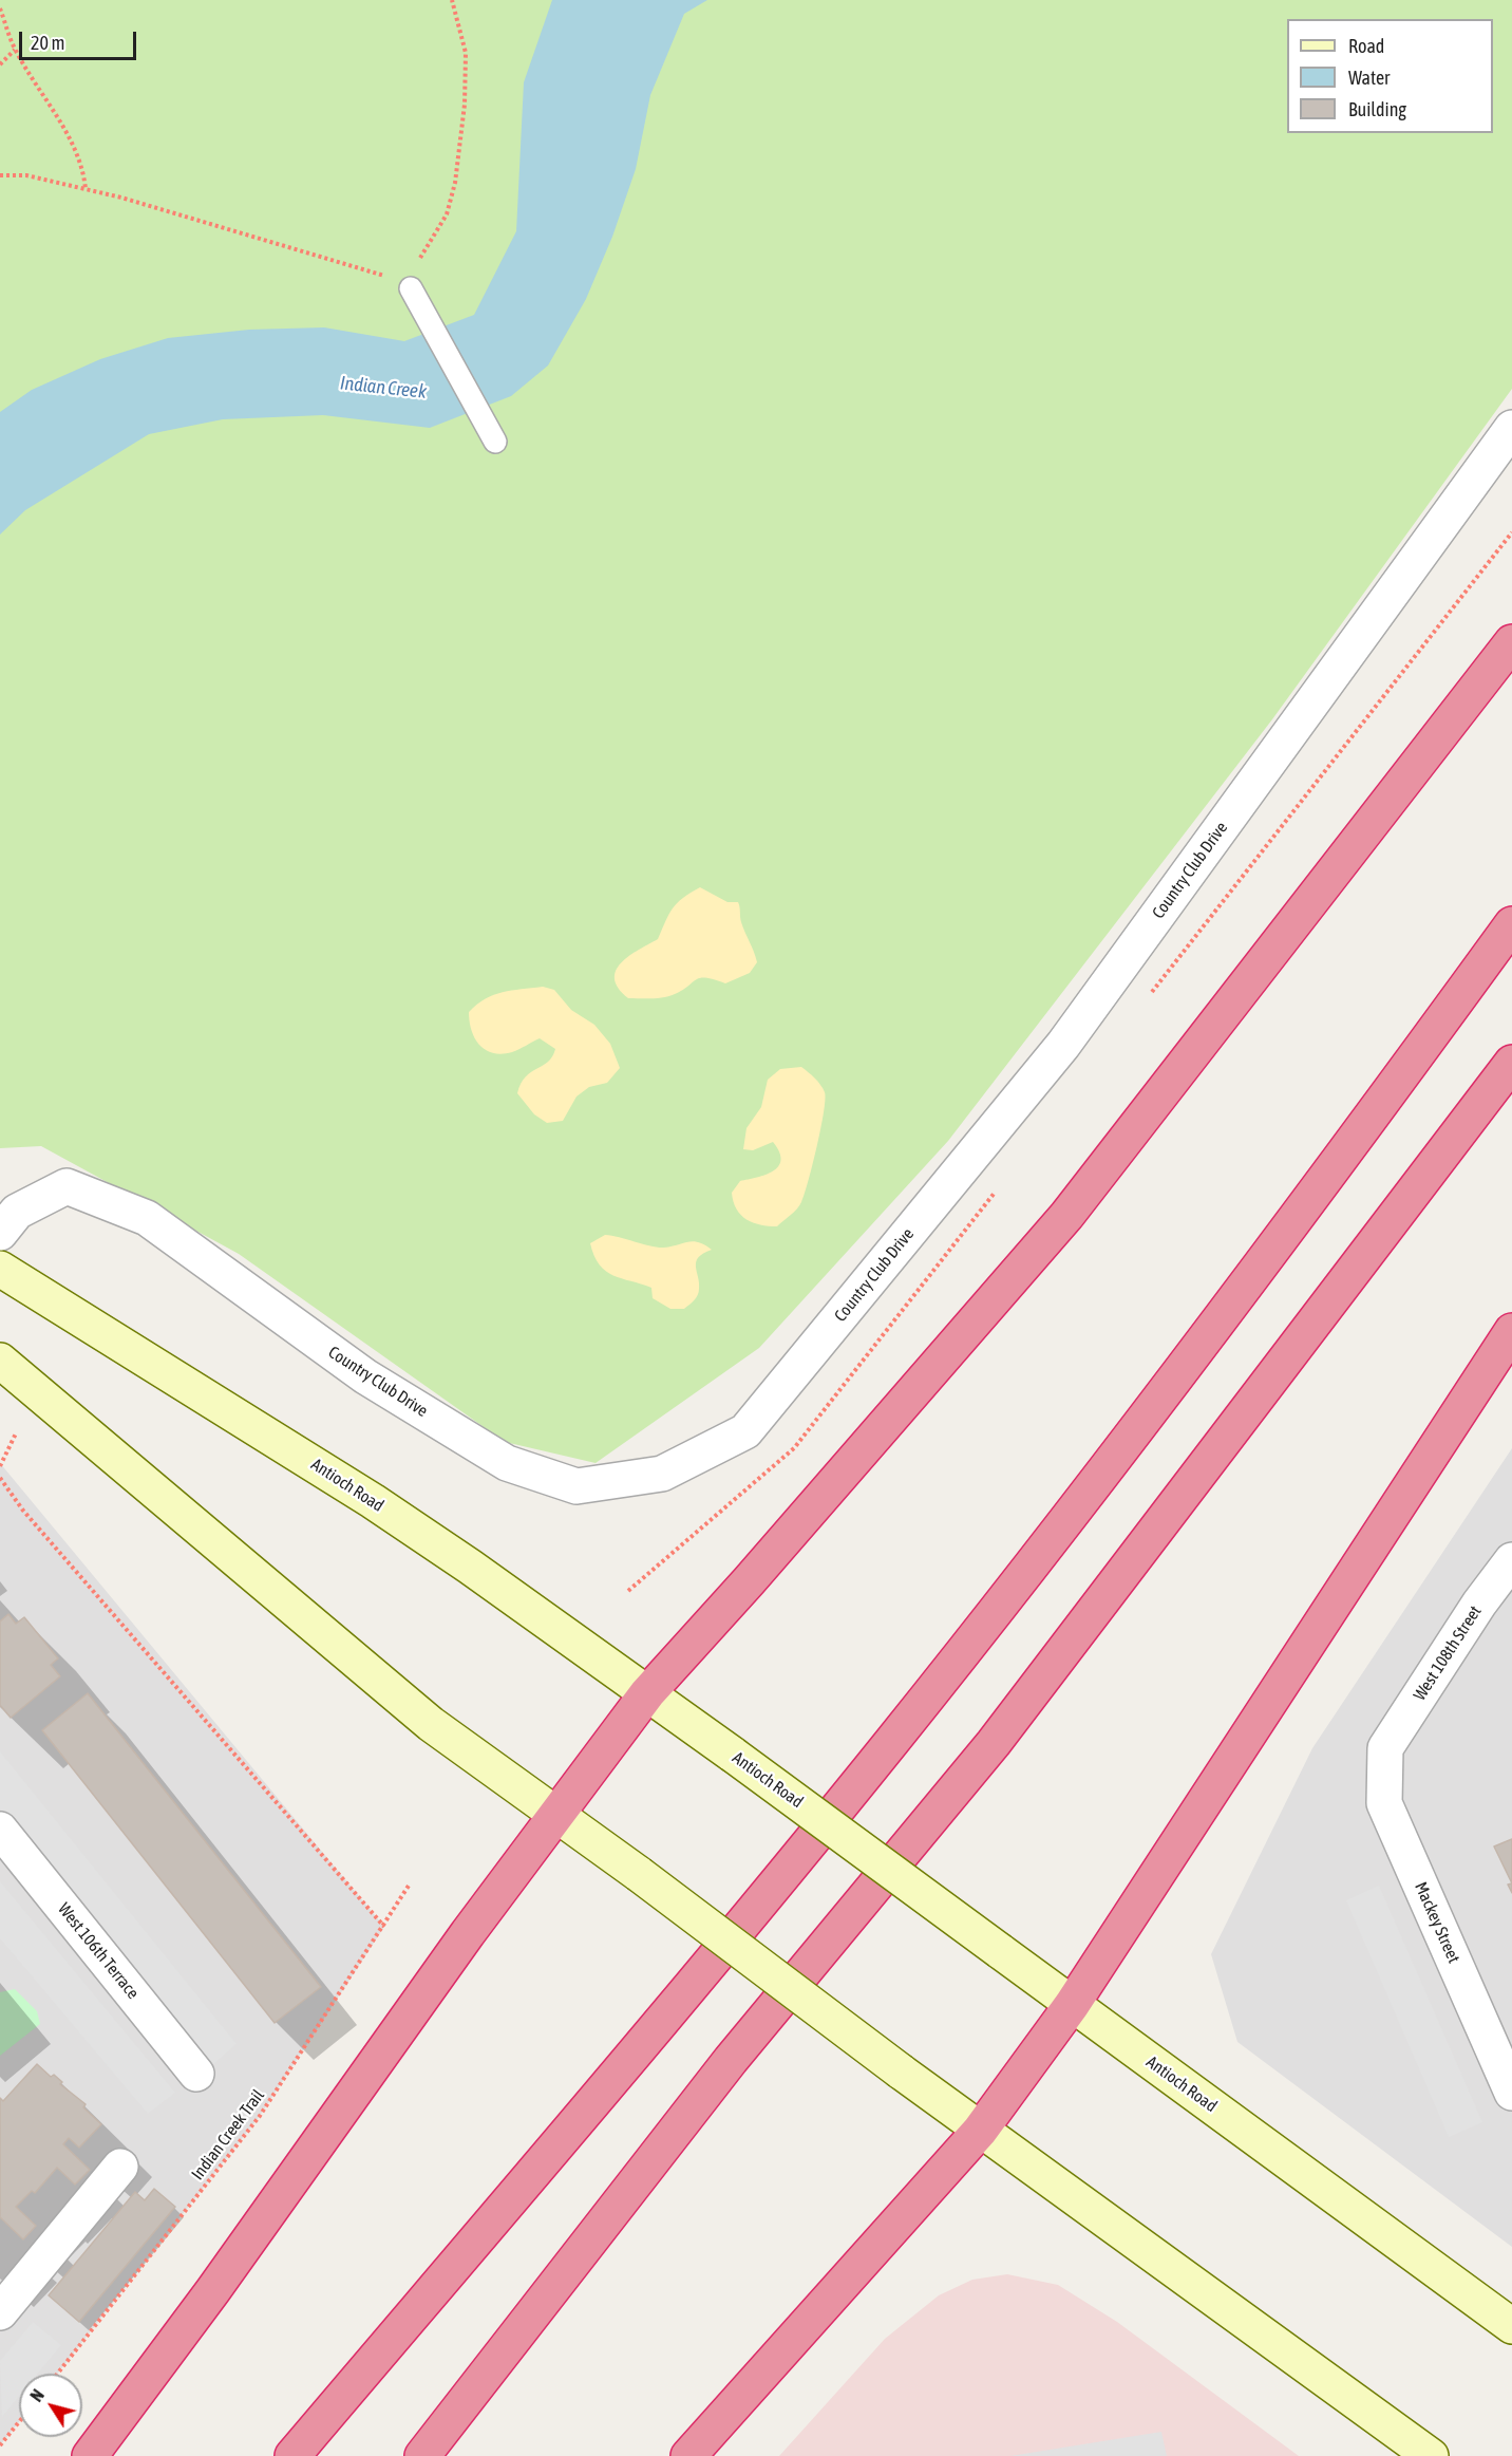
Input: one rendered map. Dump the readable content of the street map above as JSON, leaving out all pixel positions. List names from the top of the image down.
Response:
{
  "streets": {
    "main road": ["Antioch Road"],
    "street": [
      "Country Club Drive",
      "West 108th Street",
      "Mackey Street",
      "West 106th Terrace"
    ],
    "path": ["Indian Creek Trail"]
  },
  "crossings": [
    ["West 108th Street", "Mackey Street"]
  ],
  "water": ["Indian Creek"],
  "legend": ["Road", "Water", "Building"],
  "scale_bar": "20 m",
  "north": "top left"
}
